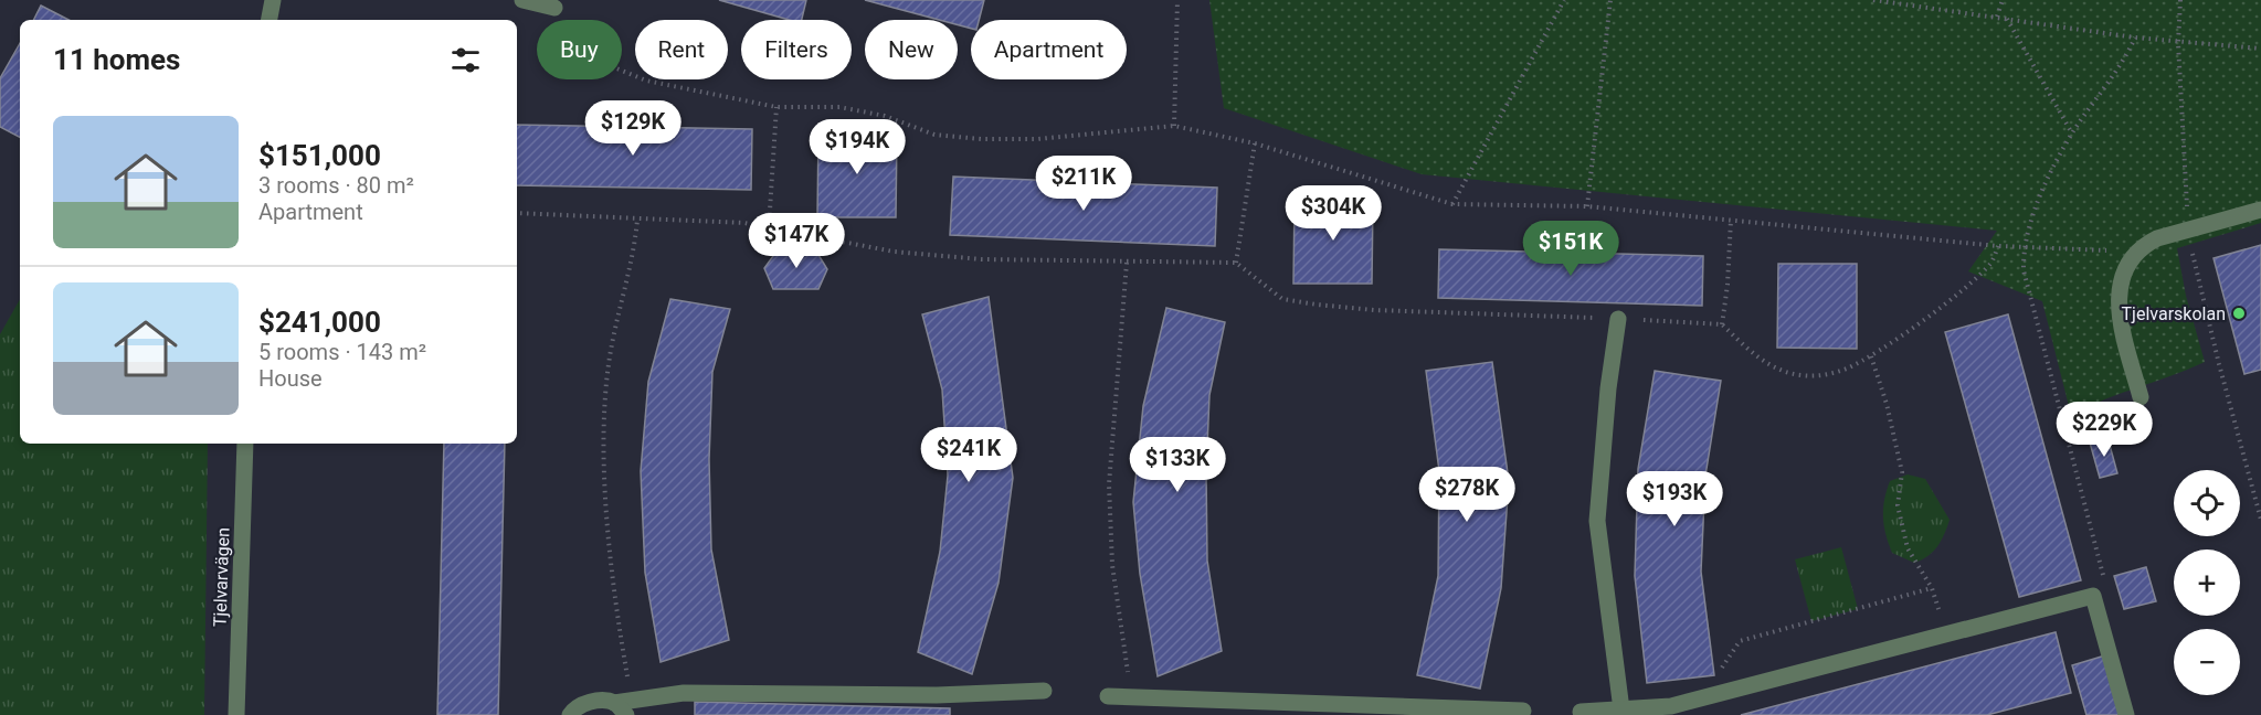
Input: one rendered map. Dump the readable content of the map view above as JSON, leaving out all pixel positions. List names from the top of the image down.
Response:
{
  "streets": {
    "street": ["Tjelvarvägen"]
  },
  "places": ["Tjelvarskolan"],
  "page": {
    "chip": [
      "Buy",
      "Rent",
      "Filters",
      "New",
      "Apartment"
    ],
    "heading": "11 homes",
    "list": [
      {
        "name": "$151,000",
        "note": "3 rooms · 80 m² · Apartment"
      },
      {
        "name": "$241,000",
        "note": "5 rooms · 143 m² · House"
      }
    ],
    "price": [
      "$129K",
      "$194K",
      "$211K",
      "$304K",
      "$147K",
      "$151K",
      "$229K",
      "$241K",
      "$133K",
      "$278K",
      "$193K"
    ],
    "map_buttons": ["+", "−"]
  }
}
